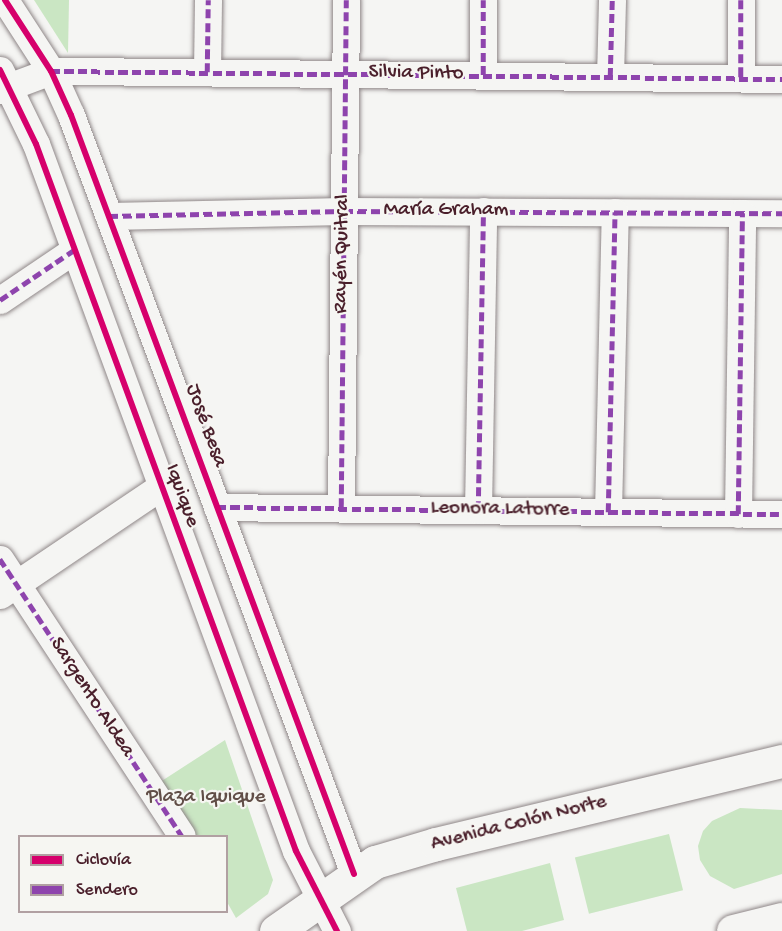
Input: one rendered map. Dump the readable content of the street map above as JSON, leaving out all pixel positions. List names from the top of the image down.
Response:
{
  "streets": {
    "main road": ["Avenida Colón Norte"],
    "street": [
      "Silvia Pinto",
      "María Graham",
      "Rayén Quitral",
      "José Besa",
      "Iquique",
      "Leonora Latorre",
      "Sargento Aldea"
    ]
  },
  "crossings": [
    ["Silvia Pinto", "Rayén Quitral"],
    ["Silvia Pinto", "José Besa"],
    ["Silvia Pinto", "Iquique"],
    ["María Graham", "Rayén Quitral"],
    ["María Graham", "José Besa"],
    ["Rayén Quitral", "Leonora Latorre"],
    ["José Besa", "Leonora Latorre"],
    ["José Besa", "Avenida Colón Norte"],
    ["Iquique", "Avenida Colón Norte"]
  ],
  "parks": ["Plaza Iquique"],
  "legend": ["Ciclovía", "Sendero"]
}
